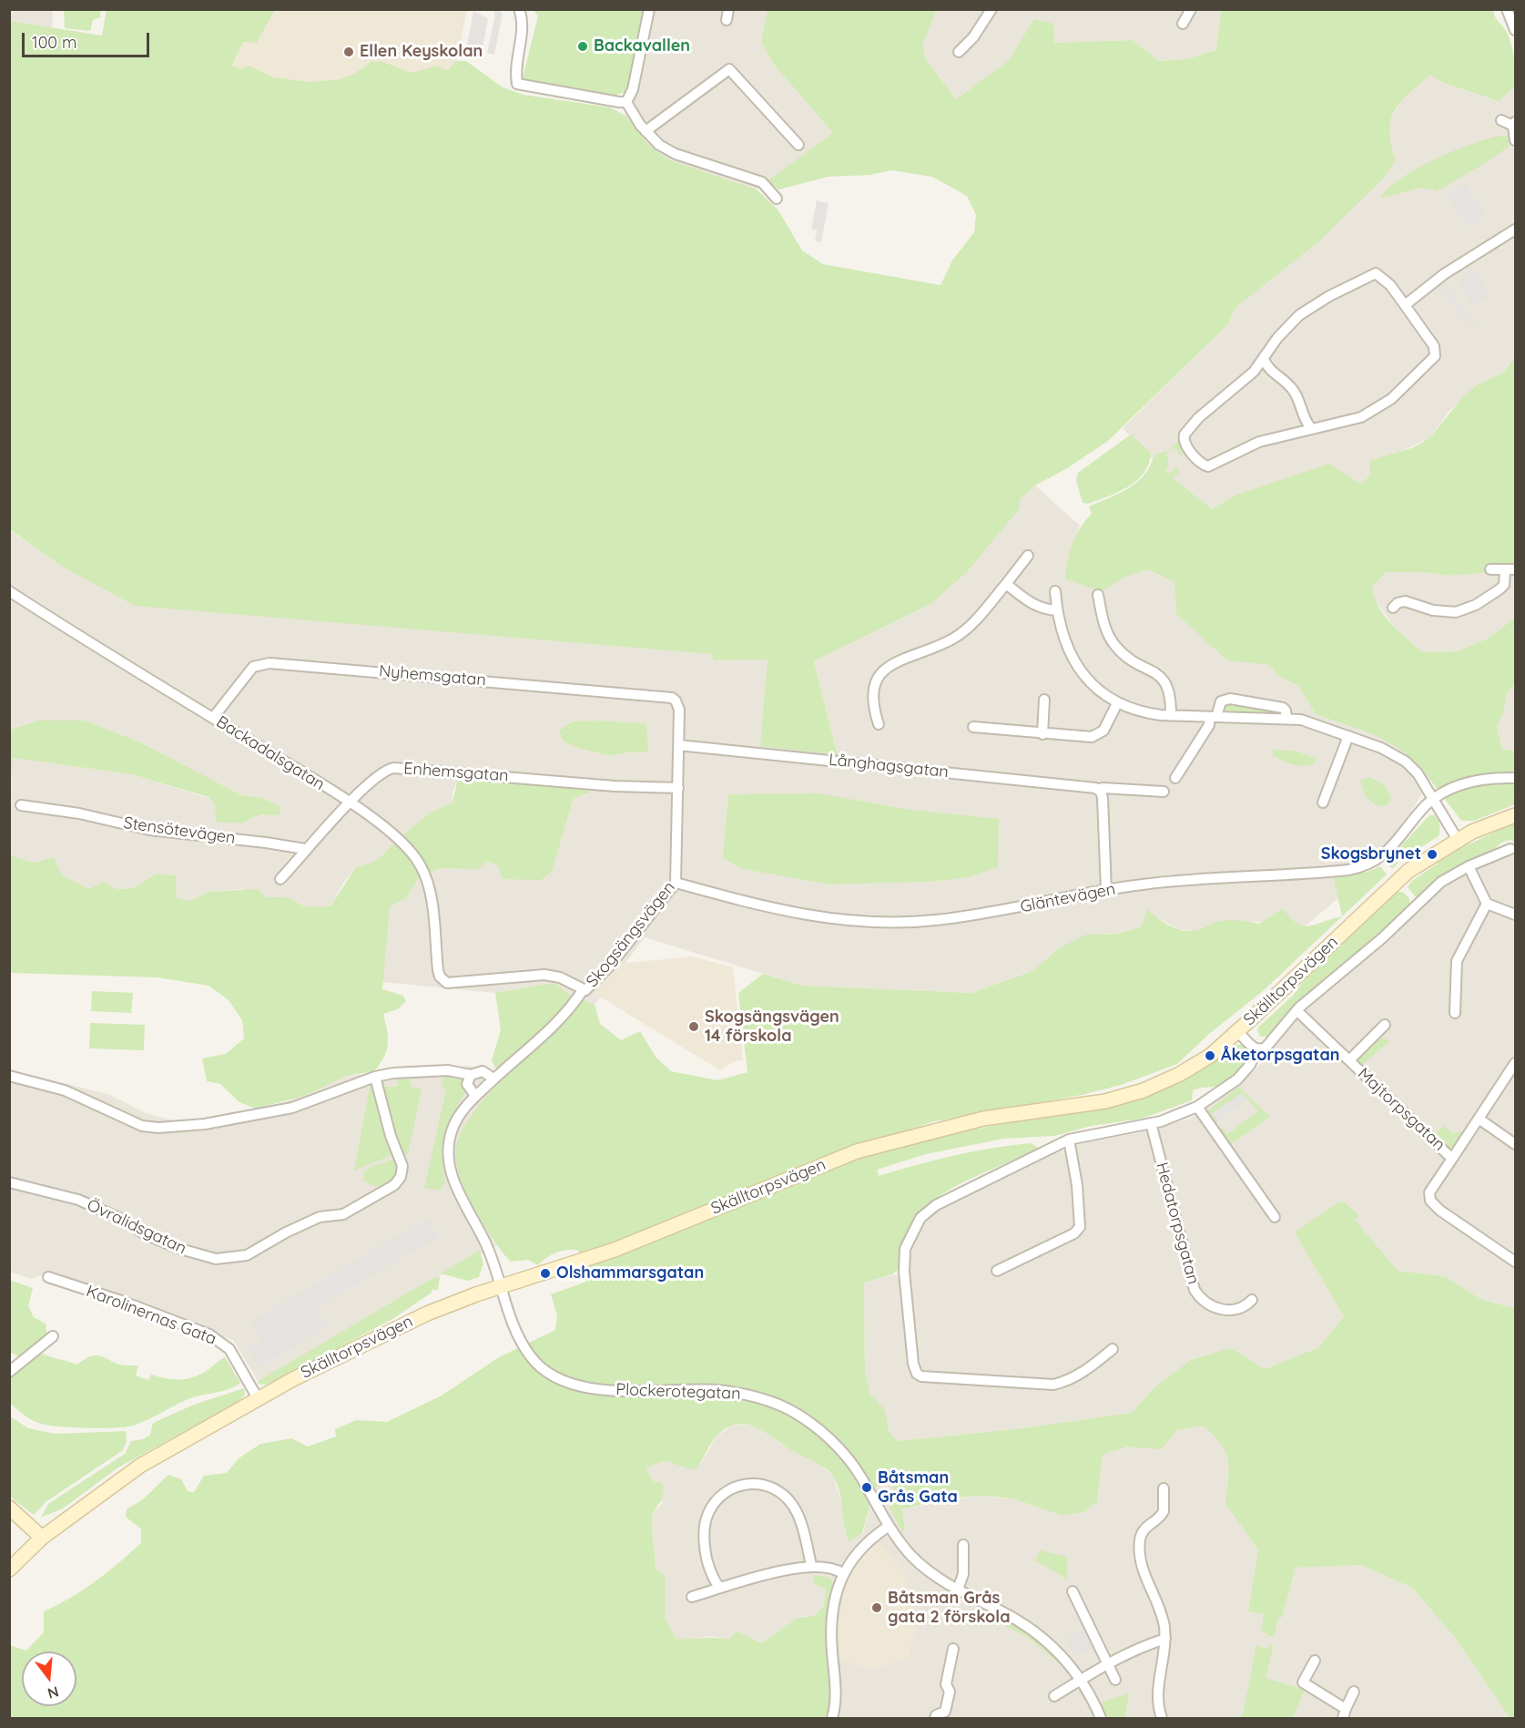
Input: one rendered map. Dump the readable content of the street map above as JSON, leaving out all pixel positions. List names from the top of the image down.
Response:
{
  "streets": {
    "street": [
      "Nyhemsgatan",
      "Backadalsgatan",
      "Långhagsgatan",
      "Enhemsgatan",
      "Stensötevägen",
      "Gläntevägen",
      "Skogsängsvägen",
      "Skälltorpsvägen",
      "Majtorpsgatan",
      "Hedatorpsgatan",
      "Övralidsgatan",
      "Karolinernas Gata",
      "Plockerotegatan"
    ]
  },
  "crossings": [
    ["Nyhemsgatan", "Backadalsgatan"],
    ["Nyhemsgatan", "Skogsängsvägen"],
    ["Backadalsgatan", "Enhemsgatan"],
    ["Backadalsgatan", "Skogsängsvägen"],
    ["Långhagsgatan", "Skogsängsvägen"],
    ["Enhemsgatan", "Stensötevägen"],
    ["Enhemsgatan", "Skogsängsvägen"],
    ["Gläntevägen", "Skogsängsvägen"],
    ["Skälltorpsvägen", "Karolinernas Gata"],
    ["Skälltorpsvägen", "Plockerotegatan"]
  ],
  "places": [
    "Backavallen",
    "Ellen Keyskolan",
    "Skogsbrynet",
    "Skogsängsvägen 14 förskola",
    "Åketorpsgatan",
    "Olshammarsgatan",
    "Båtsman Grås Gata",
    "Båtsman Grås gata 2 förskola"
  ],
  "scale_bar": "100 m",
  "north": "bottom"
}
